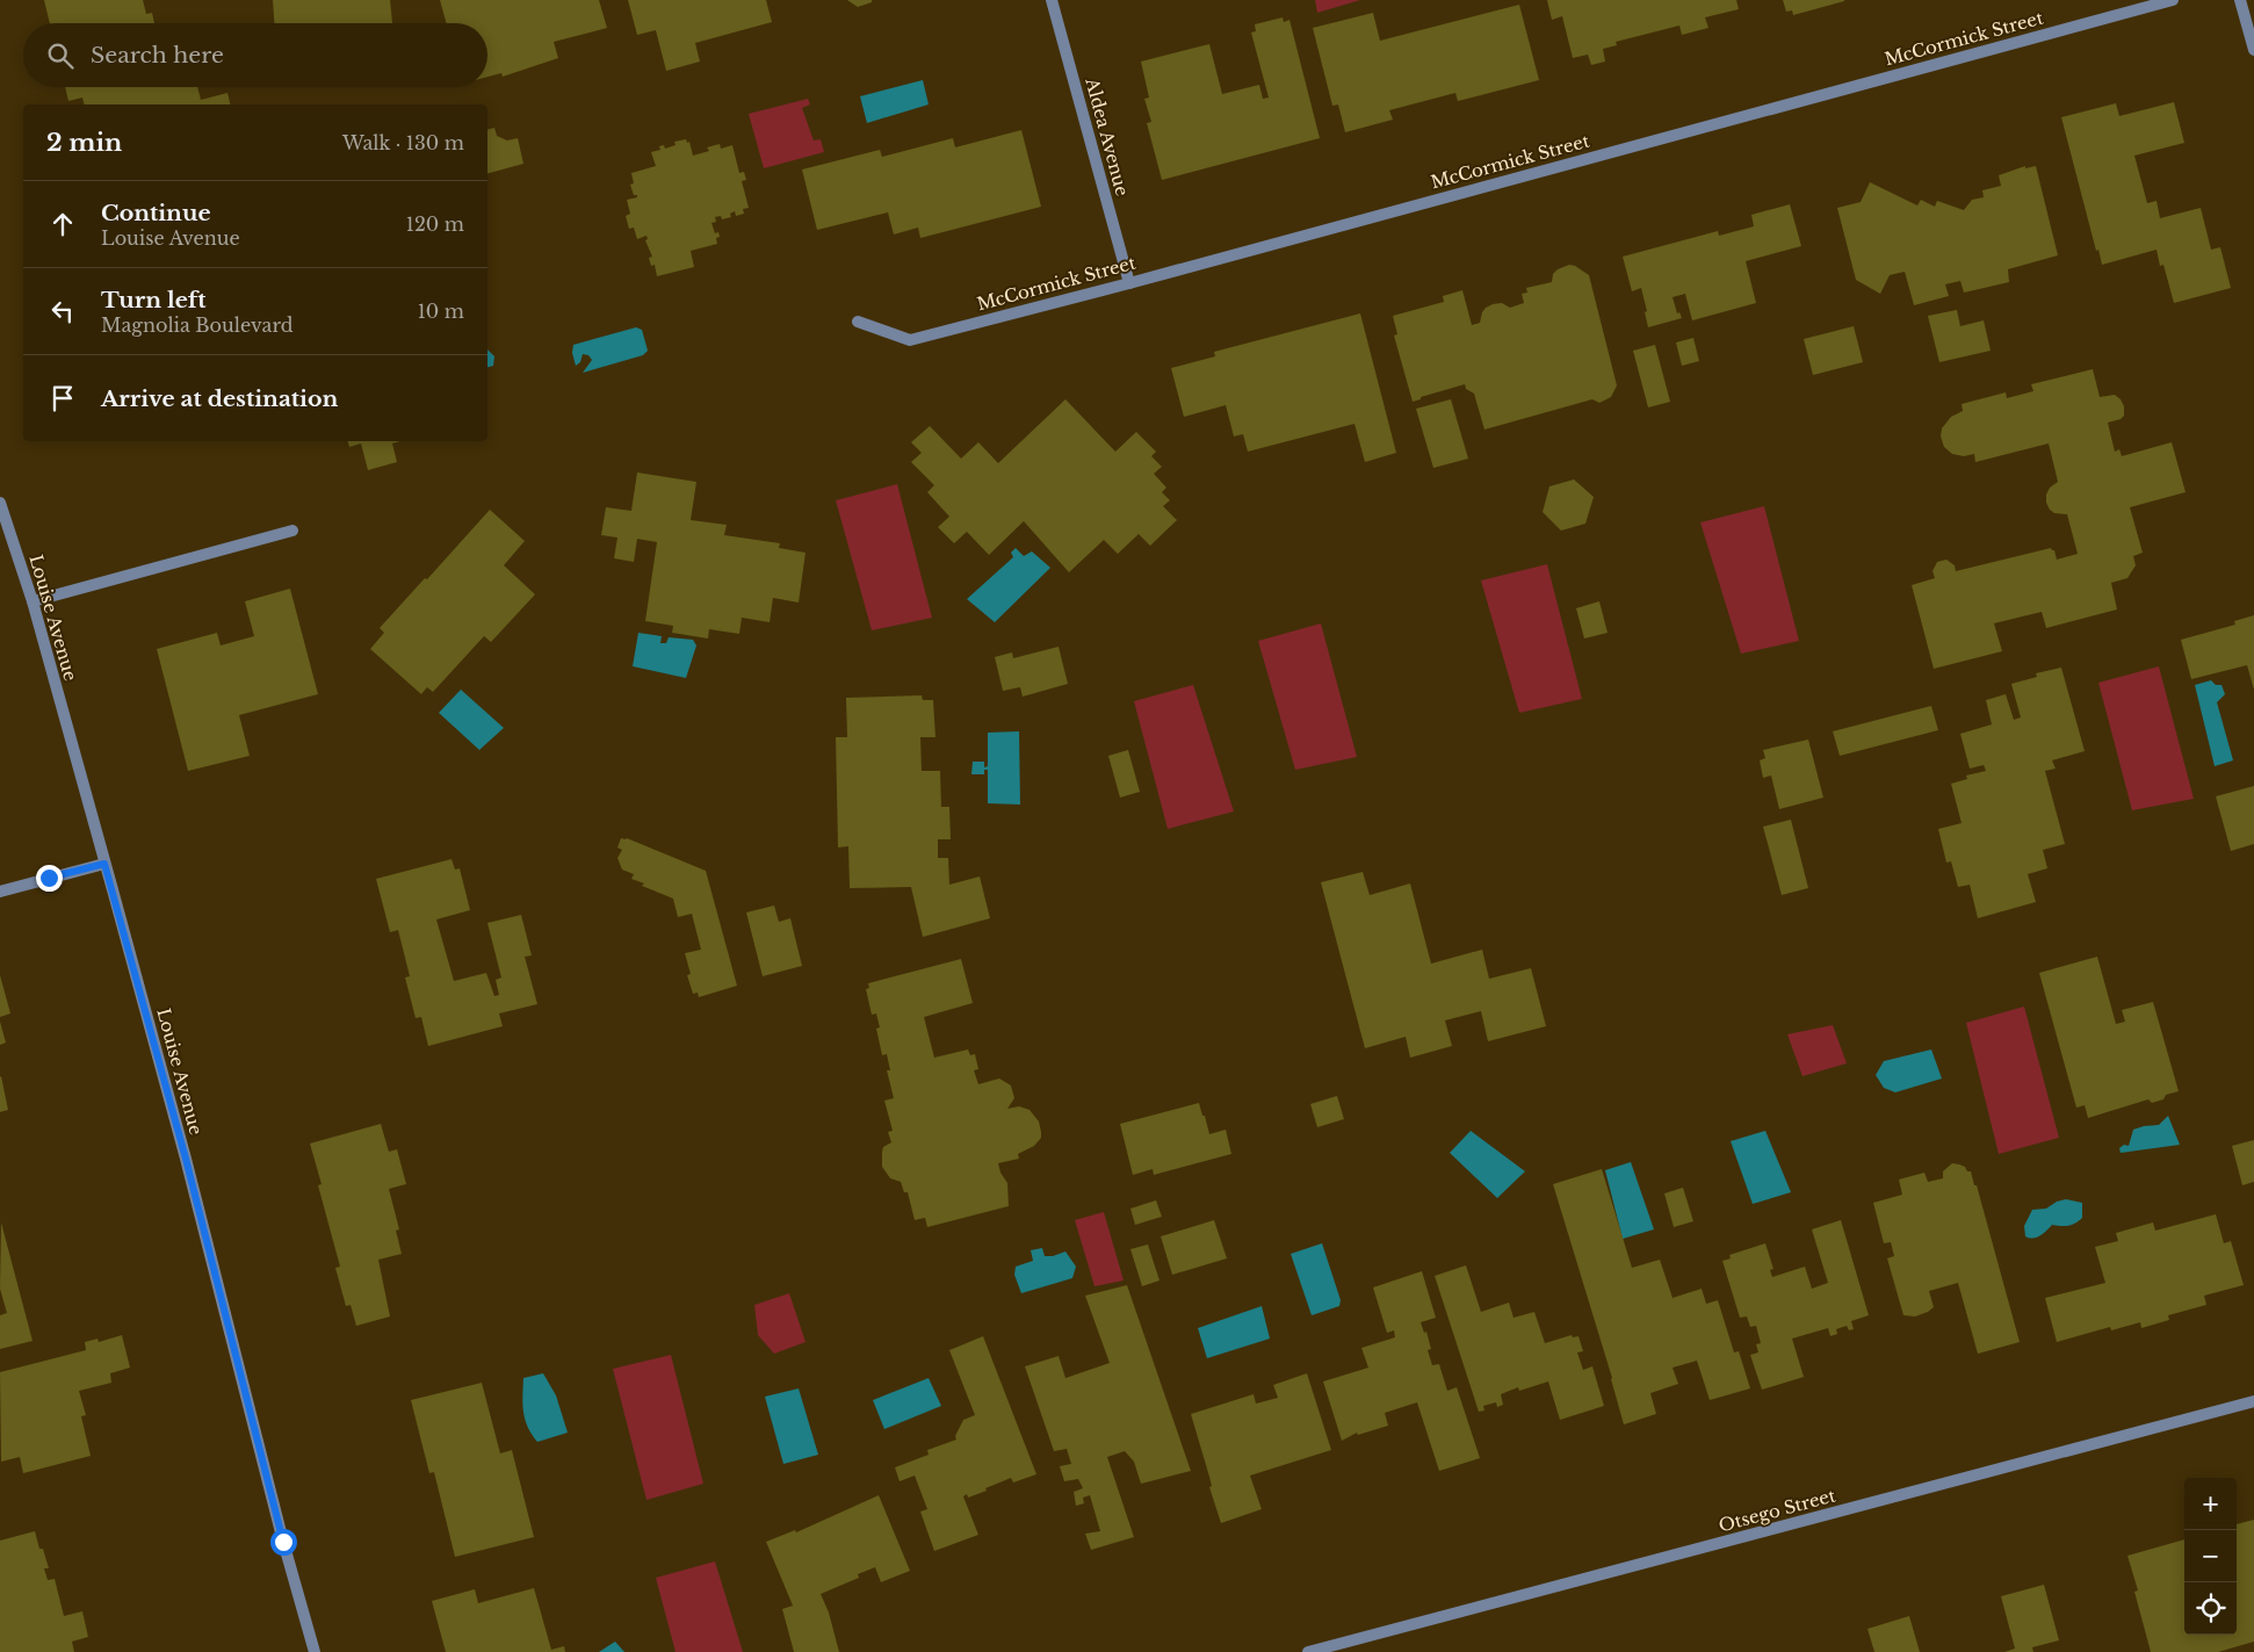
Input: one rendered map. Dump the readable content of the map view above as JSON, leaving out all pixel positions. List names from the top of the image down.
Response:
{
  "streets": {
    "street": [
      "McCormick Street",
      "Aldea Avenue",
      "Louise Avenue",
      "Otsego Street"
    ]
  },
  "crossings": [
    ["McCormick Street", "Aldea Avenue"]
  ],
  "page": {
    "search": "Search here",
    "heading": ["2 min", "Walk · 130 m"],
    "list": [
      ["Continue", "Louise Avenue", "120 m"],
      ["Turn left", "Magnolia Boulevard", "10 m"],
      "Arrive at destination"
    ],
    "map_buttons": ["+", "−"]
  }
}
